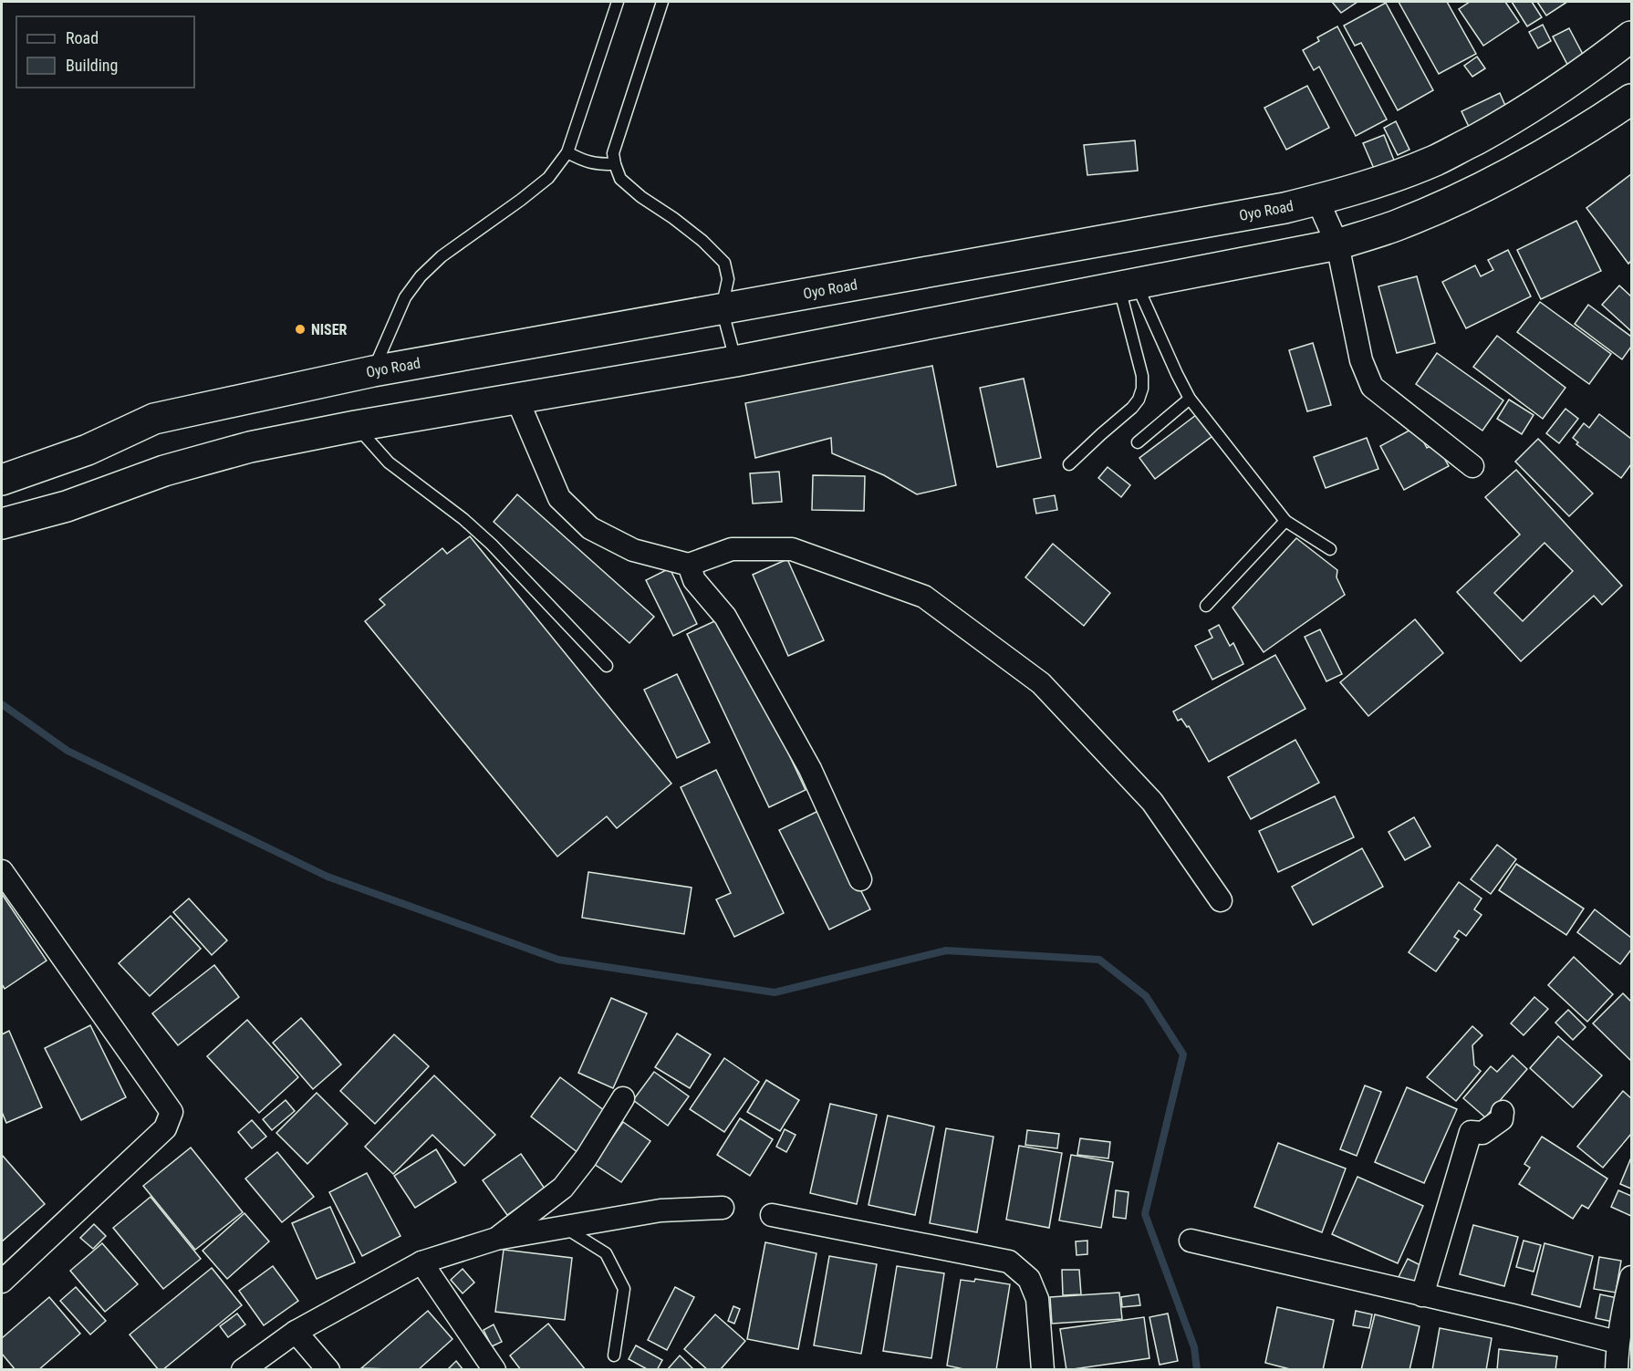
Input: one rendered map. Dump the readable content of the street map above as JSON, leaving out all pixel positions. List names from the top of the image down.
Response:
{
  "streets": {
    "highway": ["Oyo Road"]
  },
  "places": ["NISER"],
  "legend": ["Road", "Building"]
}
